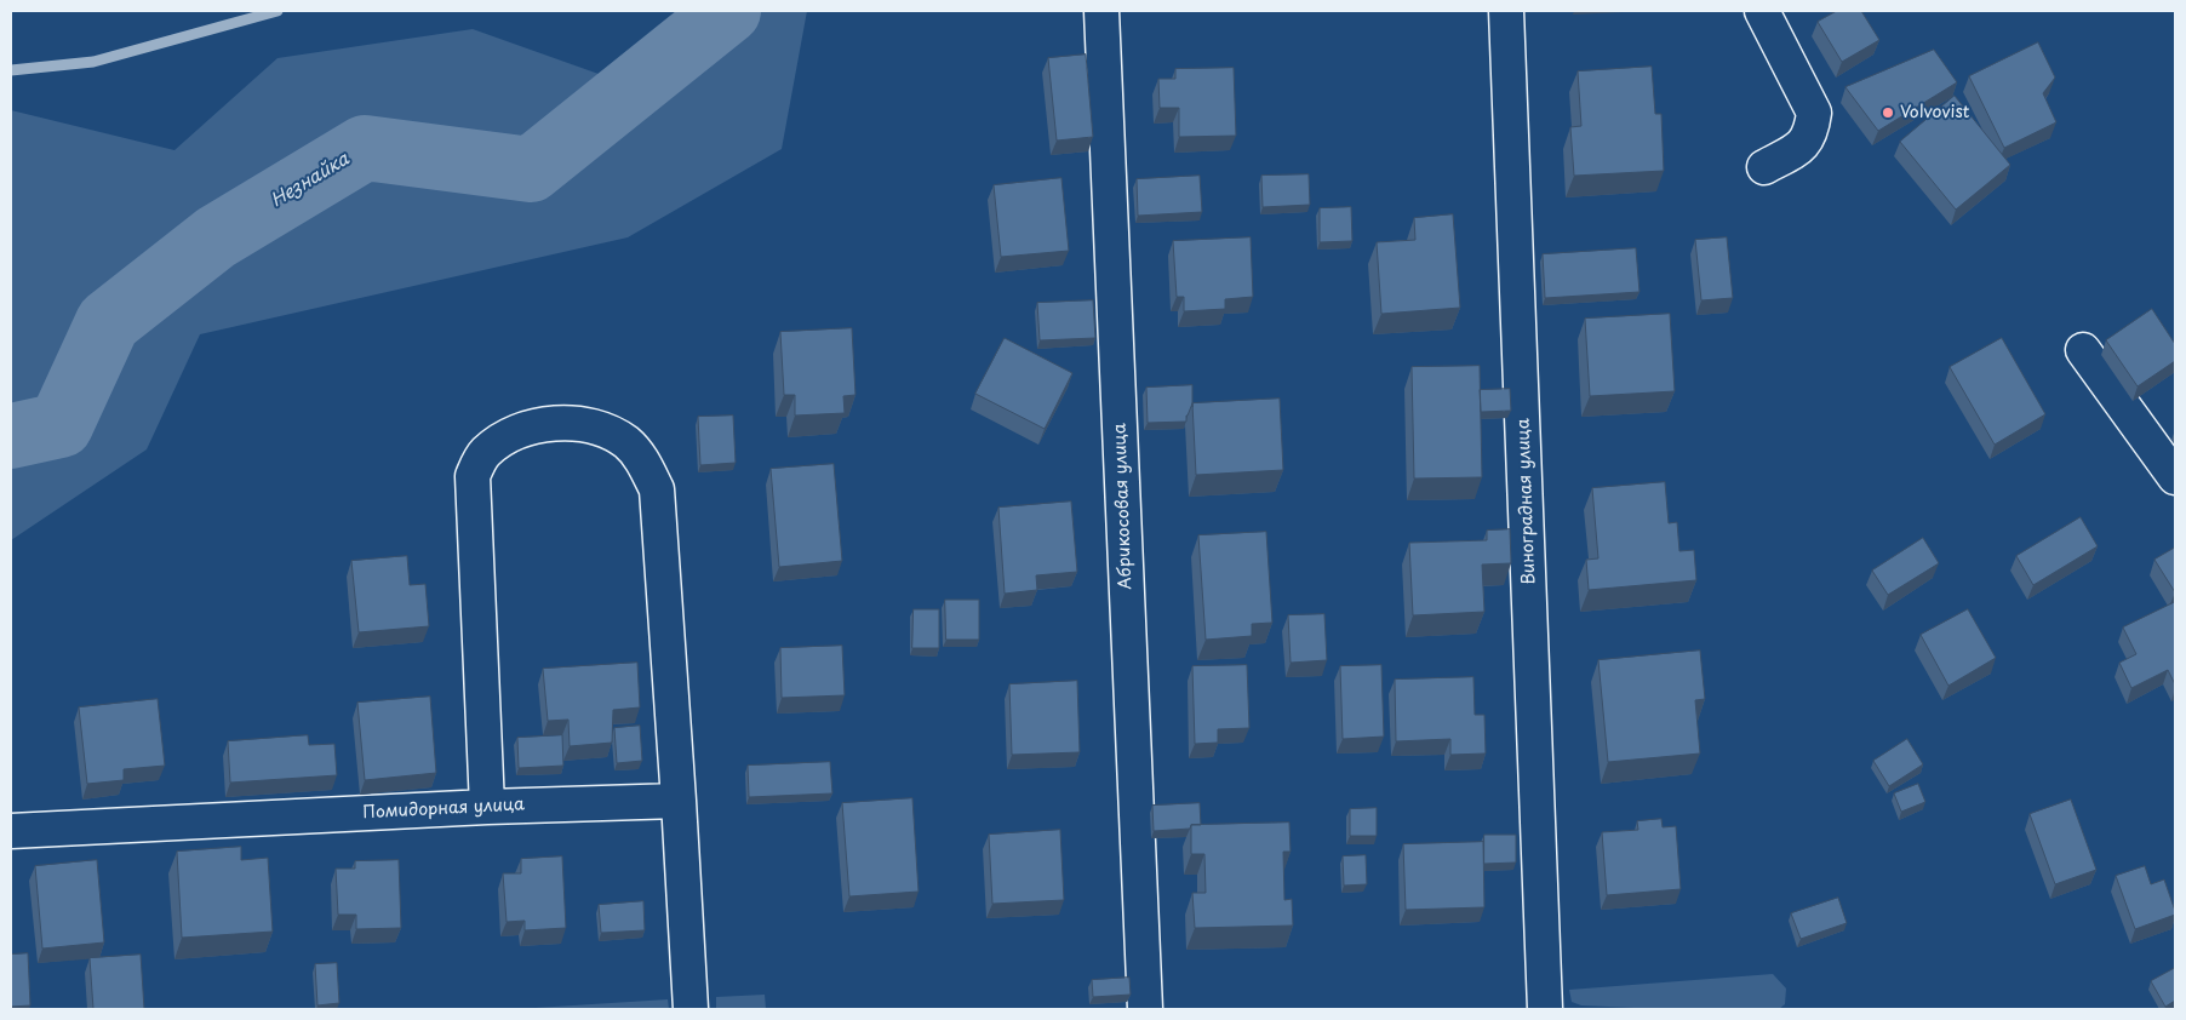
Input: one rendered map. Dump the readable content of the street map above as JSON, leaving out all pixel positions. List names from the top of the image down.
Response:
{
  "streets": {
    "street": ["Виноградная улица", "Абрикосовая улица", "Помидорная улица"]
  },
  "water": ["Незнайка"],
  "places": ["Volvovist"]
}
